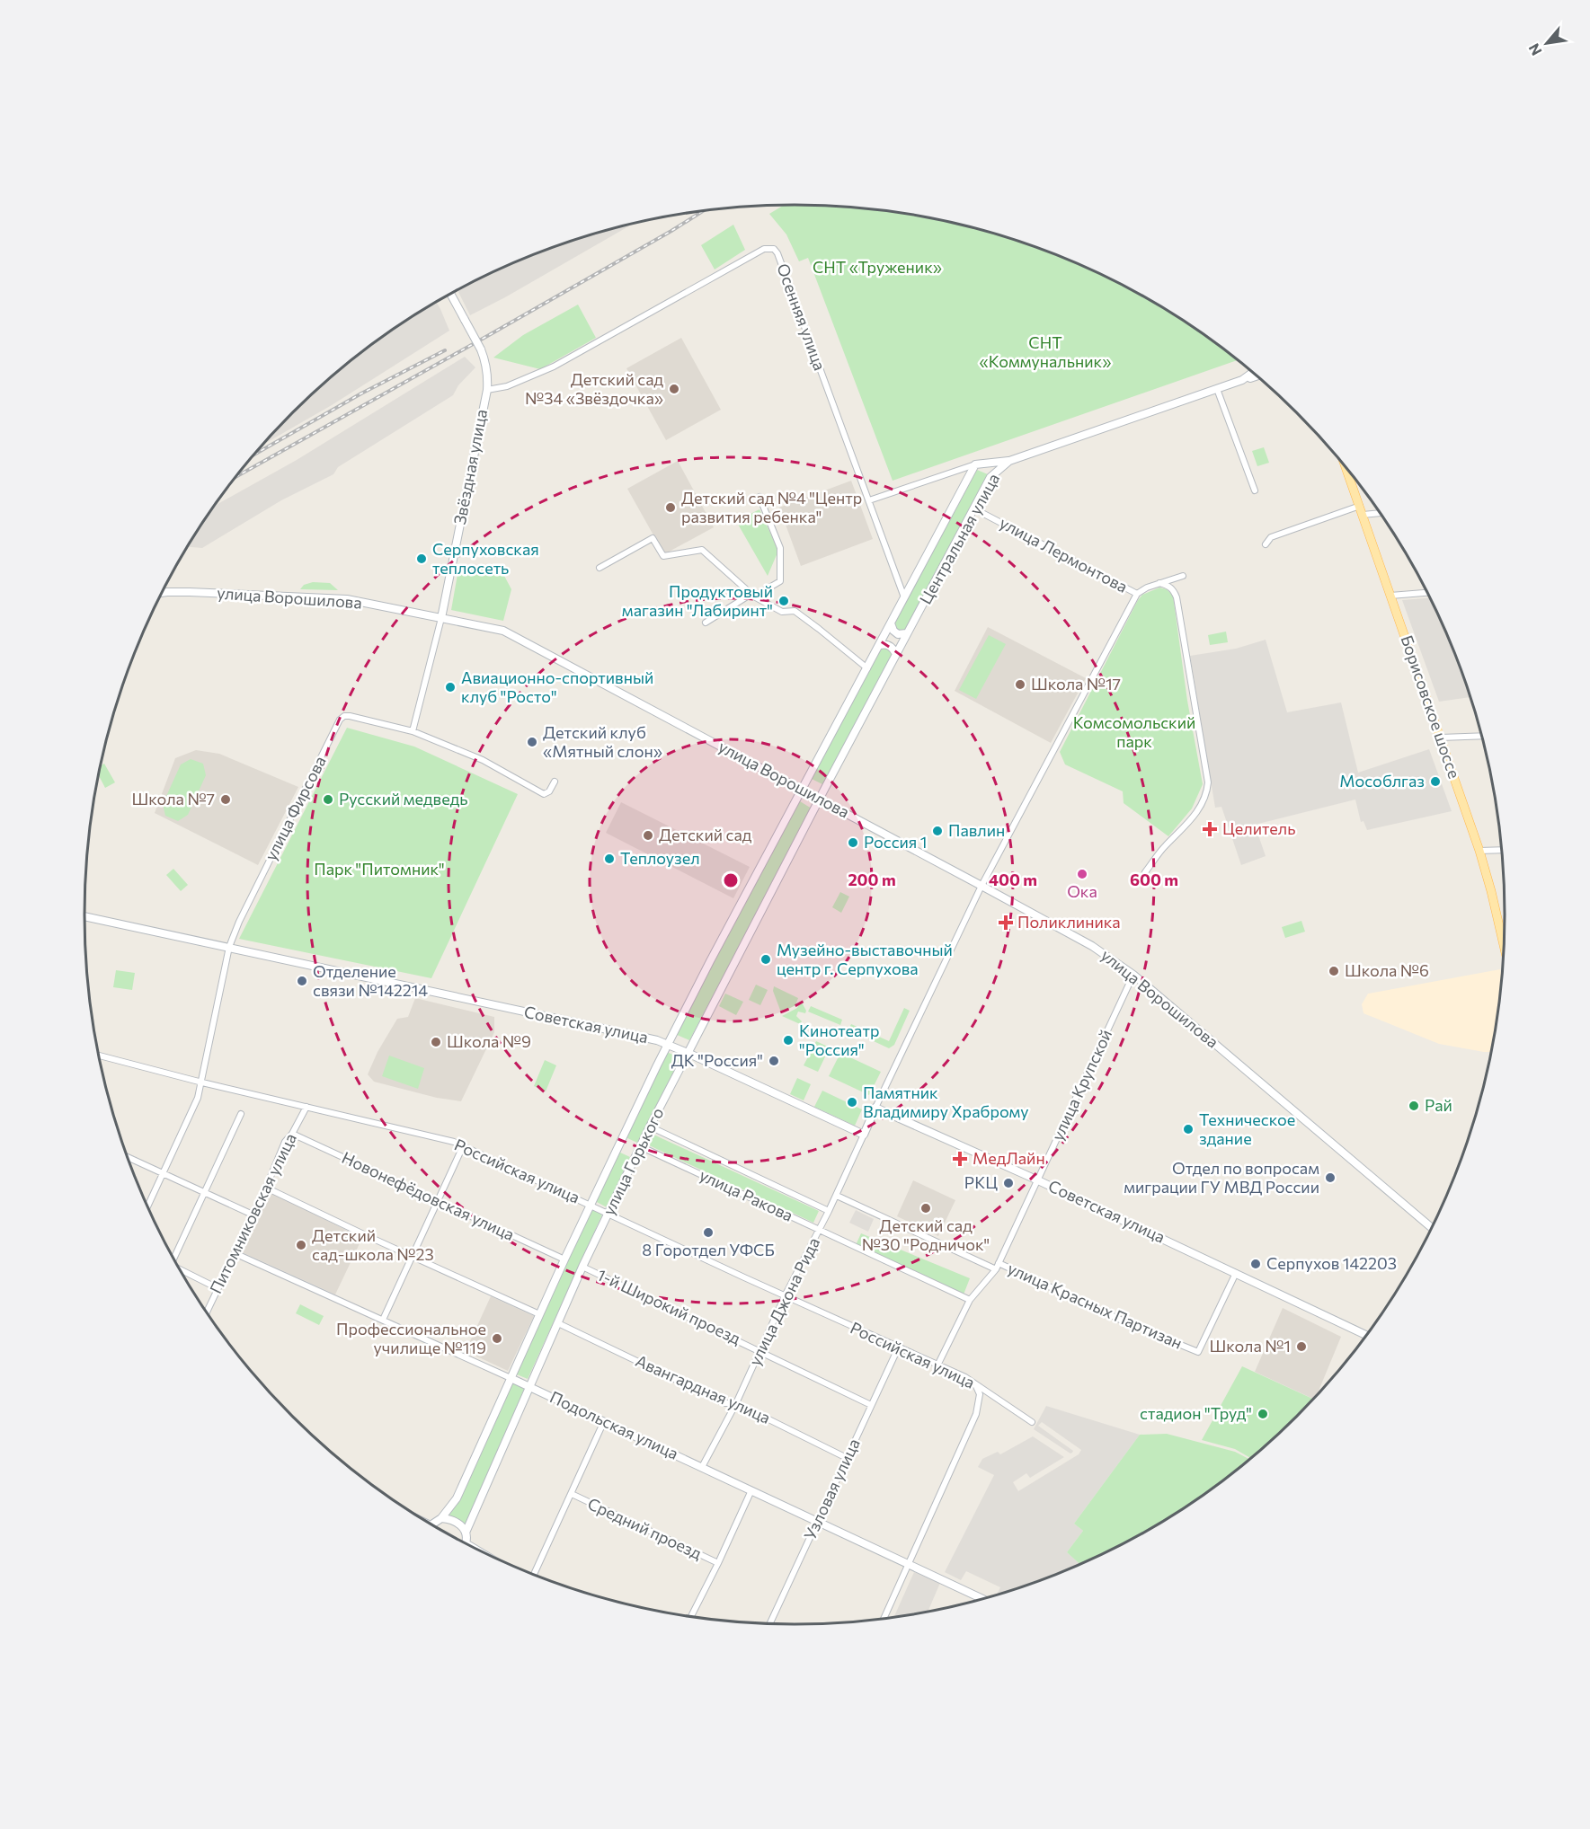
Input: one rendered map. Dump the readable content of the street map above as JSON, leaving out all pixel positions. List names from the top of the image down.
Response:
{
  "streets": {
    "main road": ["Борисовское шоссе"],
    "street": [
      "Осенняя улица",
      "Звёздная улица",
      "Центральная улица",
      "улица Лермонтова",
      "улица Ворошилова",
      "улица Фирсова",
      "Советская улица",
      "улица Крупской",
      "улица Горького",
      "Российская улица",
      "улица Ракова",
      "Новонефёдовская улица",
      "Питомниковская улица",
      "улица Джона Рида",
      "улица Красных Партизан",
      "1-й Широкий проезд",
      "Авангардная улица",
      "Подольская улица",
      "Узловая улица",
      "Средний проезд"
    ]
  },
  "crossings": [
    ["Осенняя улица", "Звёздная улица"],
    ["Осенняя улица", "Центральная улица"],
    ["Звёздная улица", "улица Ворошилова"],
    ["Центральная улица", "улица Лермонтова"],
    ["Центральная улица", "улица Ворошилова"],
    ["Центральная улица", "улица Горького"],
    ["улица Ворошилова", "улица Крупской"],
    ["улица Ворошилова", "улица Горького"],
    ["улица Фирсова", "Советская улица"],
    ["улица Фирсова", "Российская улица"],
    ["Советская улица", "улица Крупской"],
    ["Советская улица", "улица Горького"],
    ["Советская улица", "улица Джона Рида"],
    ["Советская улица", "улица Красных Партизан"],
    ["улица Крупской", "Российская улица"],
    ["улица Крупской", "улица Ракова"],
    ["улица Крупской", "улица Красных Партизан"],
    ["улица Горького", "Российская улица"],
    ["улица Горького", "улица Ракова"],
    ["улица Горького", "Новонефёдовская улица"],
    ["улица Горького", "1-й Широкий проезд"],
    ["улица Горького", "Авангардная улица"],
    ["улица Горького", "Подольская улица"],
    ["Российская улица", "Питомниковская улица"],
    ["Российская улица", "улица Джона Рида"],
    ["Российская улица", "Узловая улица"],
    ["улица Ракова", "улица Джона Рида"],
    ["Новонефёдовская улица", "Питомниковская улица"],
    ["Питомниковская улица", "Подольская улица"],
    ["улица Джона Рида", "1-й Широкий проезд"],
    ["улица Джона Рида", "Авангардная улица"],
    ["улица Джона Рида", "Подольская улица"],
    ["1-й Широкий проезд", "Узловая улица"],
    ["Авангардная улица", "Узловая улица"],
    ["Подольская улица", "Узловая улица"]
  ],
  "parks": [
    "СНТ «Труженик»",
    "СНТ «Коммунальник»",
    "Комсомольский парк",
    "Парк \"Питомник\""
  ],
  "places": {
    "other": [
      "Детский сад №34 «Звёздочка»",
      "Детский сад №4 \"Центр развития ребенка\"",
      "Серпуховская теплосеть",
      "Продуктовый магазин \"Лабиринт\"",
      "Школа №17",
      "Авиационно-спортивный клуб \"Росто\"",
      "Детский клуб «Мятный слон»",
      "Мособлгаз",
      "Школа №7",
      "Русский медведь",
      "Павлин",
      "Детский сад",
      "Россия 1",
      "Теплоузел",
      "Ока",
      "Музейно-выставочный центр г. Серпухова",
      "Школа №6",
      "Отделение связи №142214",
      "Кинотеатр \"Россия\"",
      "Школа №9",
      "ДК \"Россия\"",
      "Памятник Владимиру Храброму",
      "Рай",
      "Техническое здание",
      "Отдел по вопросам миграции ГУ МВД России",
      "РКЦ",
      "Детский сад №30 \"Родничок\"",
      "8 Горотдел УФСБ",
      "Детский сад-школа №23",
      "Серпухов 142203",
      "Профессиональное училище №119",
      "Школа №1",
      "стадион \"Труд\""
    ],
    "health": ["Целитель", "Поликлиника", "МедЛайн"]
  },
  "north": "bottom left",
  "rings": ["200 m", "400 m", "600 m"]
}
